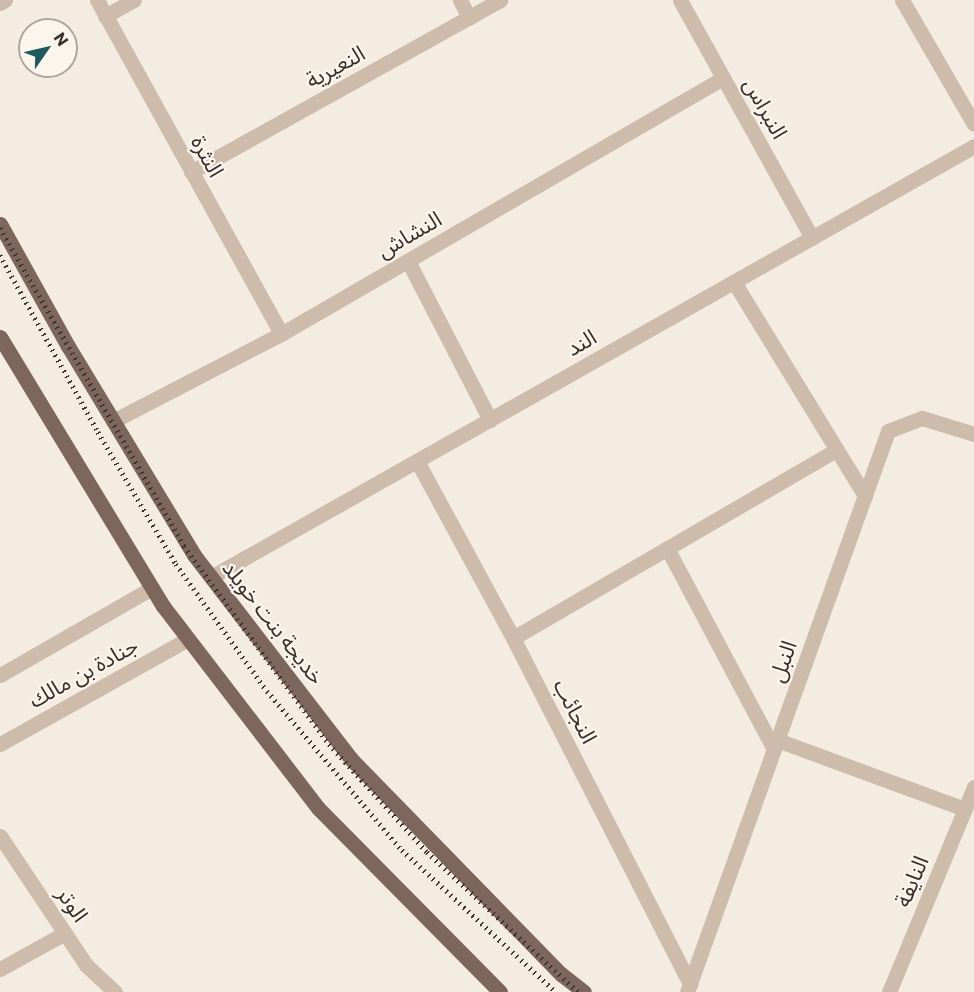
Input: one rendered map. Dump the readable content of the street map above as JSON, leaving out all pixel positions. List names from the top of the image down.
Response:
{
  "streets": {
    "main road": ["خديجة بنت خويلد"],
    "street": [
      "النعيرية",
      "النبراس",
      "النثرة",
      "النشاش",
      "الند",
      "النبل",
      "جنادة بن مالك",
      "النجائب",
      "النايفة",
      "الوتر"
    ]
  },
  "crossings": [
    ["النعيرية", "النثرة"],
    ["النبراس", "النشاش"],
    ["النبراس", "الند"],
    ["النثرة", "النشاش"],
    ["النشاش", "خديجة بنت خويلد"],
    ["الند", "خديجة بنت خويلد"],
    ["الند", "النجائب"],
    ["النبل", "النجائب"]
  ],
  "north": "top right"
}
